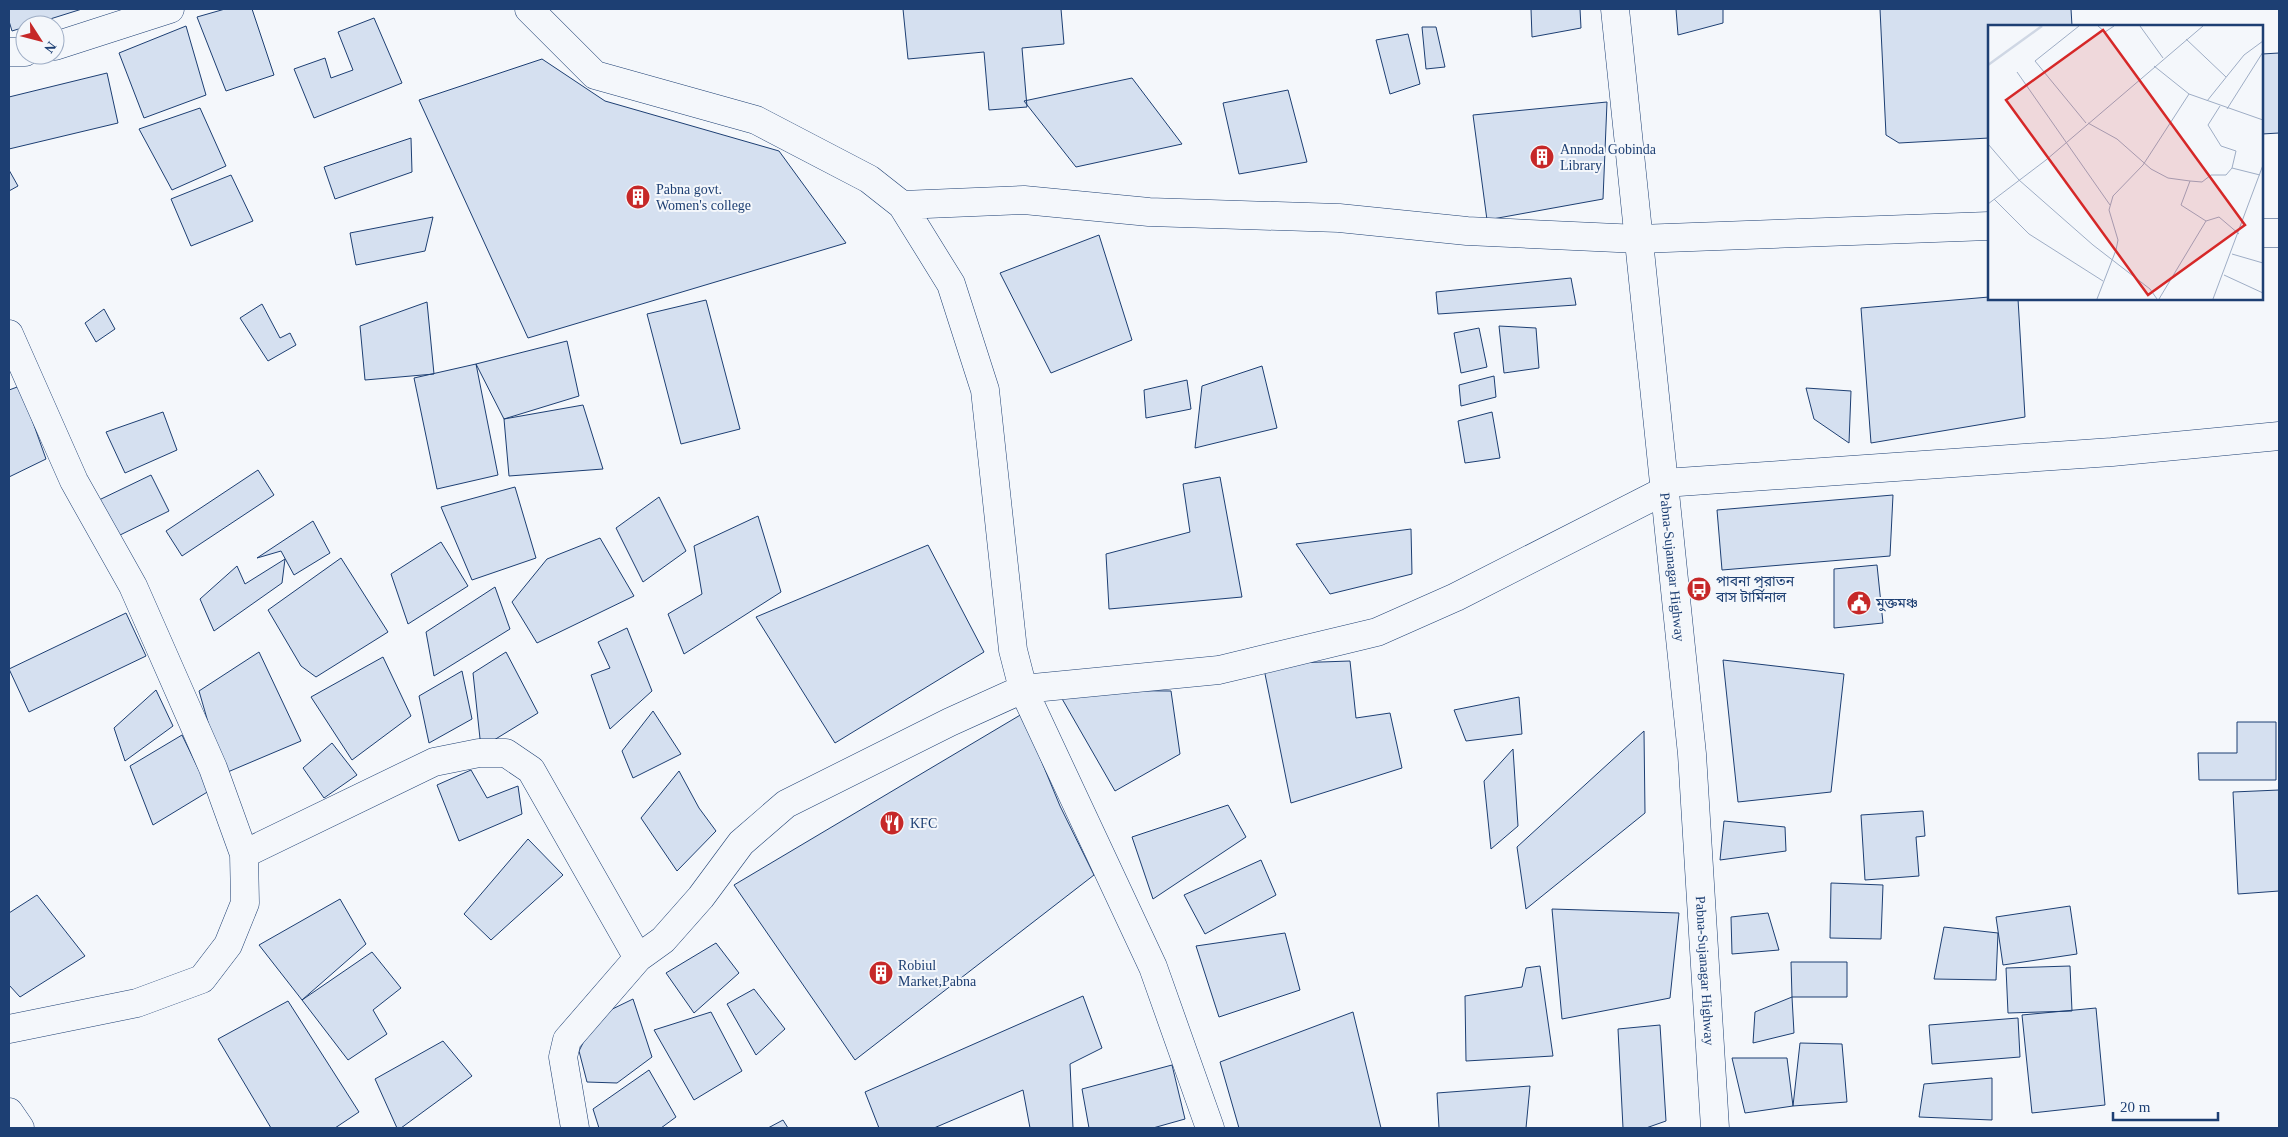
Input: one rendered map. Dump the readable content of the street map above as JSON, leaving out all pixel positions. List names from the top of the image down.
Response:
{
  "streets": {
    "main road": ["Pabna-Sujanagar Highway"]
  },
  "places": {
    "building": ["Annoda Gobinda Library", "Pabna govt. Women's college", "Robiul Market,Pabna"],
    "bus stop": ["পাবনা পুরাতন বাস টার্মিনাল"],
    "public building": ["মুক্তমঞ্চ"],
    "restaurant": ["KFC"]
  },
  "scale_bar": "20 m",
  "north": "bottom right"
}
